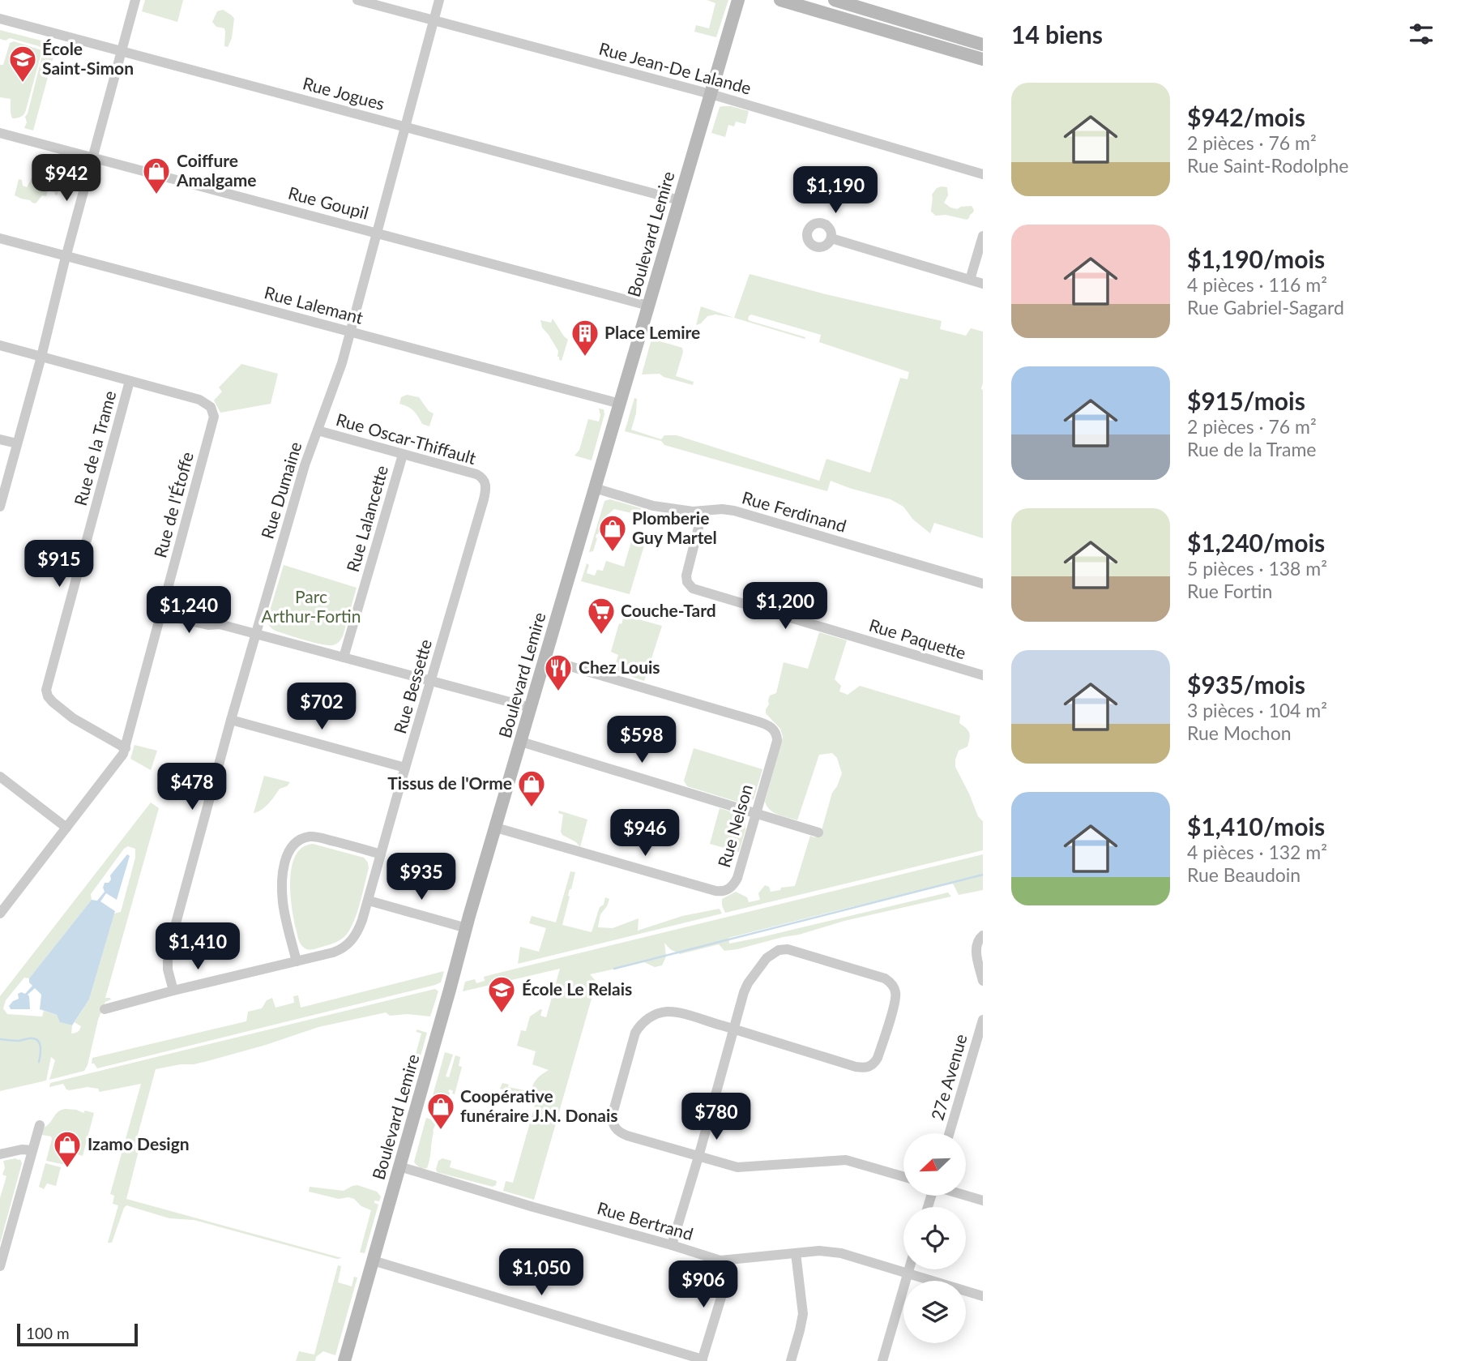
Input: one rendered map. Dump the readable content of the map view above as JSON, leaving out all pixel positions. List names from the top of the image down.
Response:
{
  "streets": {
    "main road": ["Boulevard Lemire"],
    "street": [
      "Rue Jean-De Lalande",
      "Rue Jogues",
      "Rue Goupil",
      "Rue Lalemant",
      "Rue Oscar-Thiffault",
      "Rue de la Trame",
      "Rue Dumaine",
      "Rue de l'Étoffe",
      "Rue Ferdinand",
      "Rue Lalancette",
      "Rue Paquette",
      "Rue Bessette",
      "Rue Nelson",
      "27e Avenue",
      "Rue Bertrand"
    ]
  },
  "crossings": [
    ["Rue Jean-De Lalande", "Boulevard Lemire"],
    ["Rue Jean-De Lalande", "Rue Dumaine"],
    ["Rue Jogues", "Boulevard Lemire"],
    ["Rue Jogues", "Rue Dumaine"],
    ["Rue Goupil", "Boulevard Lemire"],
    ["Rue Goupil", "Rue Dumaine"],
    ["Boulevard Lemire", "Rue Lalemant"],
    ["Boulevard Lemire", "Rue Ferdinand"],
    ["Boulevard Lemire", "Rue Nelson"],
    ["Boulevard Lemire", "Rue Bertrand"],
    ["Rue Lalemant", "Rue Dumaine"],
    ["Rue Oscar-Thiffault", "Rue Dumaine"],
    ["Rue Oscar-Thiffault", "Rue Lalancette"],
    ["Rue Oscar-Thiffault", "Rue Bessette"],
    ["Rue de la Trame", "Rue de l'Étoffe"],
    ["Rue Dumaine", "Rue Bessette"],
    ["Rue Ferdinand", "Rue Paquette"]
  ],
  "parks": ["Parc Arthur-Fortin"],
  "places": {
    "school or university": ["École Saint-Simon", "École Le Relais"],
    "shop": [
      "Coiffure Amalgame",
      "Plomberie Guy Martel",
      "Tissus de l'Orme",
      "Coopérative funéraire J.N. Donais",
      "Izamo Design"
    ],
    "building": ["Place Lemire"],
    "supermarket": ["Couche-Tard"],
    "restaurant": ["Chez Louis"]
  },
  "scale_bar": "100 m",
  "north": "bottom left",
  "page": {
    "heading": "14 biens",
    "list": [
      {
        "name": "$942/mois",
        "note": "2 pièces · 76 m² · Rue Saint-Rodolphe"
      },
      {
        "name": "$1,190/mois",
        "note": "4 pièces · 116 m² · Rue Gabriel-Sagard"
      },
      {
        "name": "$915/mois",
        "note": "2 pièces · 76 m² · Rue de la Trame"
      },
      {
        "name": "$1,240/mois",
        "note": "5 pièces · 138 m² · Rue Fortin"
      },
      {
        "name": "$935/mois",
        "note": "3 pièces · 104 m² · Rue Mochon"
      },
      {
        "name": "$1,410/mois",
        "note": "4 pièces · 132 m² · Rue Beaudoin"
      }
    ],
    "price": [
      "$942",
      "$1,190",
      "$915",
      "$1,200",
      "$1,240",
      "$702",
      "$598",
      "$478",
      "$946",
      "$935",
      "$1,410",
      "$780",
      "$1,050",
      "$906"
    ],
    "scale": "100 m"
  }
}
